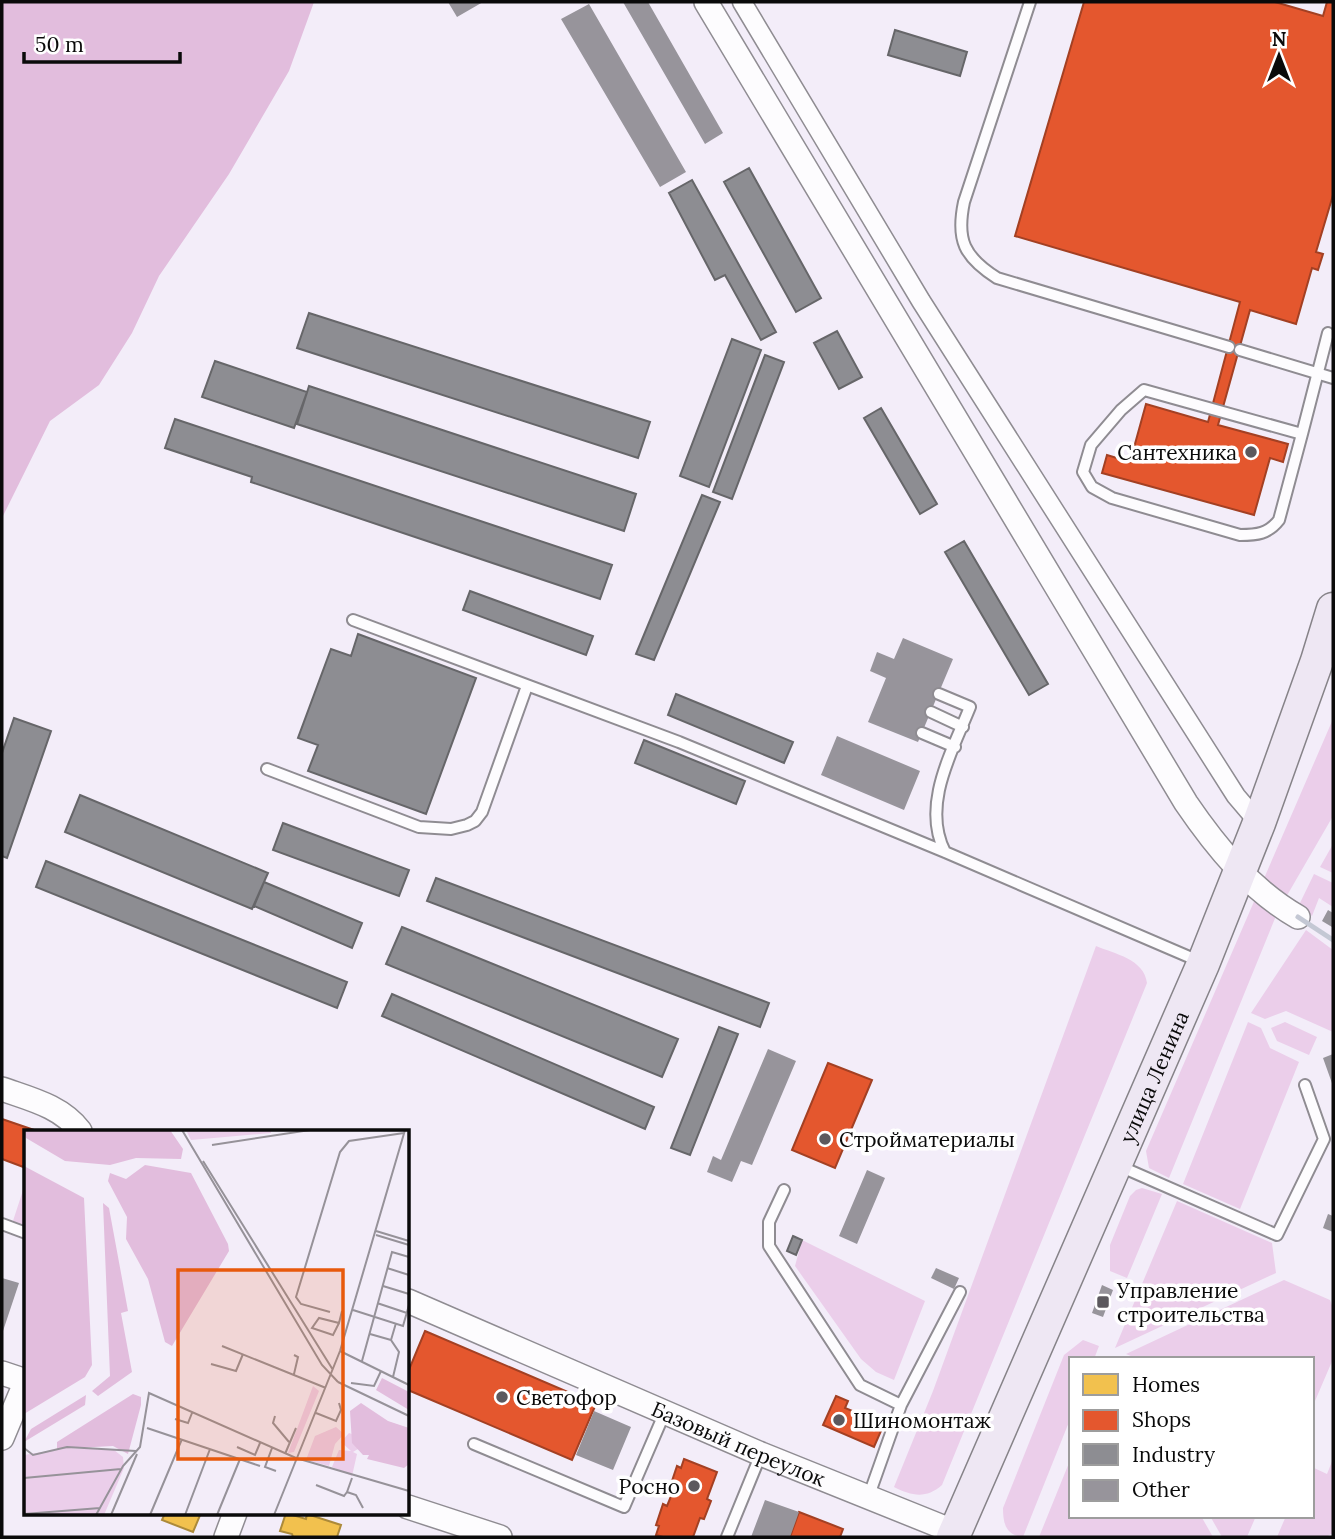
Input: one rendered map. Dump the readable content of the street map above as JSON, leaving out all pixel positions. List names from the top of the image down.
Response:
{
  "streets": {
    "main road": ["улица Ленина"],
    "street": ["Базовый переулок"]
  },
  "crossings": [
    ["улица Ленина", "Базовый переулок"]
  ],
  "places": {
    "other": [
      "Сантехника",
      "Стройматериалы",
      "Светофор",
      "Шиномонтаж",
      "Росно"
    ],
    "transit": ["Управление строительства"]
  },
  "legend": [
    "Homes",
    "Shops",
    "Industry",
    "Other"
  ],
  "scale_bar": "50 m",
  "north": "top"
}
